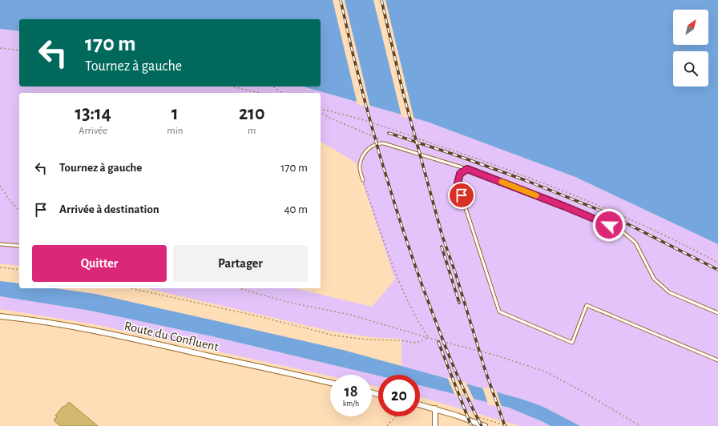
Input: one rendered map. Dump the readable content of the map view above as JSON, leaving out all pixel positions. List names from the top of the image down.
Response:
{
  "streets": {
    "street": ["Route du Confluent"]
  },
  "north": "top right",
  "page": {
    "turn": ["170 m", "Tournez à gauche"],
    "eta": [
      "13:14",
      "Arrivée",
      "1",
      "min",
      "210",
      "m"
    ],
    "list": [
      {
        "name": "Tournez à gauche",
        "value": "170 m"
      },
      {
        "name": "Arrivée à destination",
        "value": "40 m"
      }
    ],
    "buttons": ["Quitter", "Partager"],
    "speed": "18 km/h",
    "limit": "20"
  }
}
